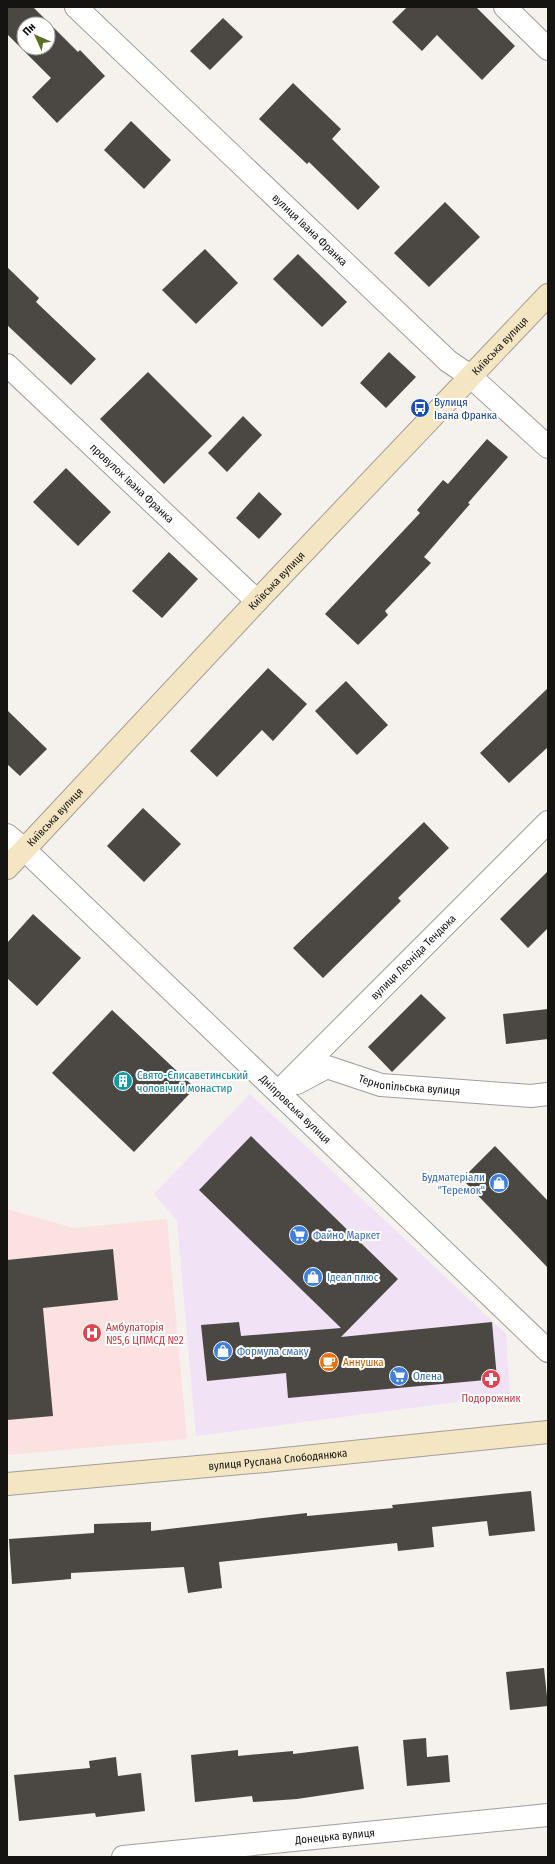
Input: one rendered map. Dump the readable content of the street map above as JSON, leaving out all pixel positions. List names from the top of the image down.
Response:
{
  "streets": {
    "street": [
      "вулиця Івана Франка",
      "Київська вулиця",
      "провулок Івана Франка",
      "вулиця Леоніда Тендюка",
      "Тернопільська вулиця",
      "Дніпровська вулиця",
      "вулиця Руслана Слободянюка",
      "Донецька вулиця"
    ]
  },
  "crossings": [
    ["вулиця Івана Франка", "Київська вулиця"],
    ["Київська вулиця", "провулок Івана Франка"],
    ["Київська вулиця", "Дніпровська вулиця"],
    ["вулиця Леоніда Тендюка", "Тернопільська вулиця"],
    ["вулиця Леоніда Тендюка", "Дніпровська вулиця"],
    ["Тернопільська вулиця", "Дніпровська вулиця"]
  ],
  "places": {
    "bus stop": ["Вулиця Івана Франка"],
    "building": ["Свято-Єлисаветинський чоловічий монастир"],
    "shop": ["Будматеріали \"Теремок\"", "Ідеал плюс", "Формула смаку"],
    "supermarket": ["Файно Маркет", "Олена"],
    "hospital": ["Амбулаторія №5,6 ЦПМСД №2"],
    "cafe": ["Аннушка"],
    "pharmacy": ["Подорожник"]
  },
  "north": "top left"
}
